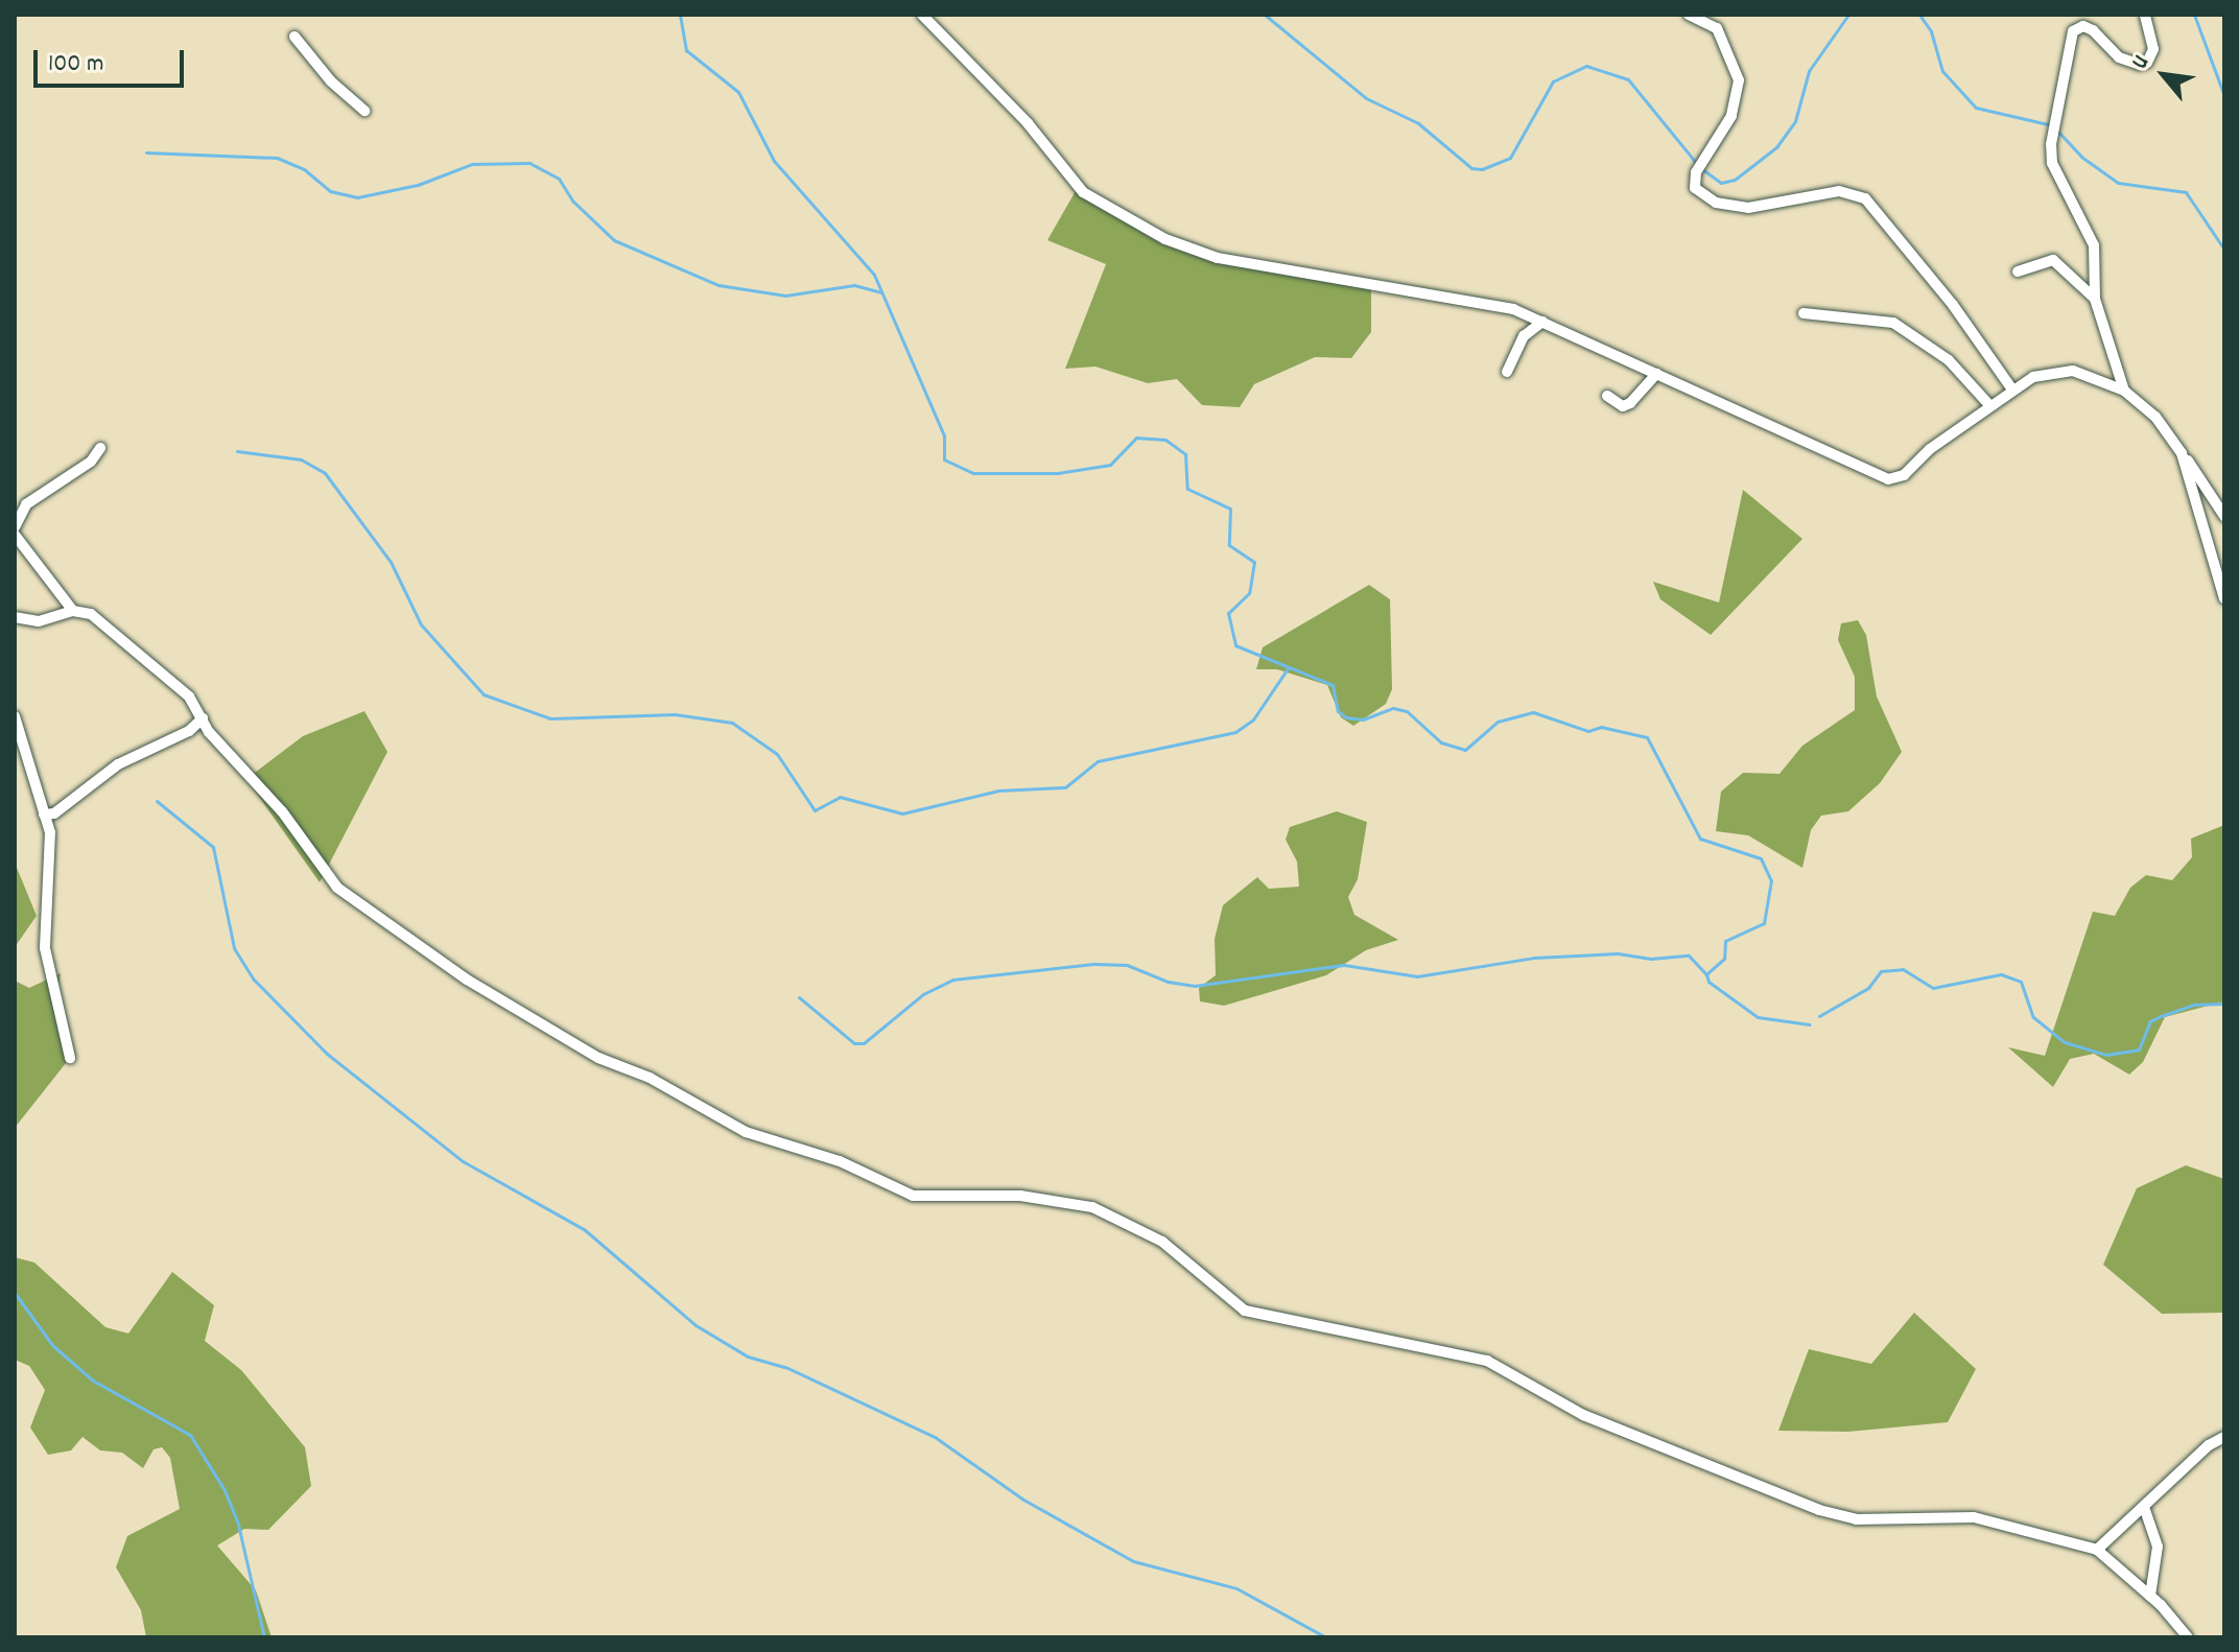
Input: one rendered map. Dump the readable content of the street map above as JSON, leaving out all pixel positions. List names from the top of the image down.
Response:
{
  "scale_bar": "100 m",
  "north": "top left"
}
